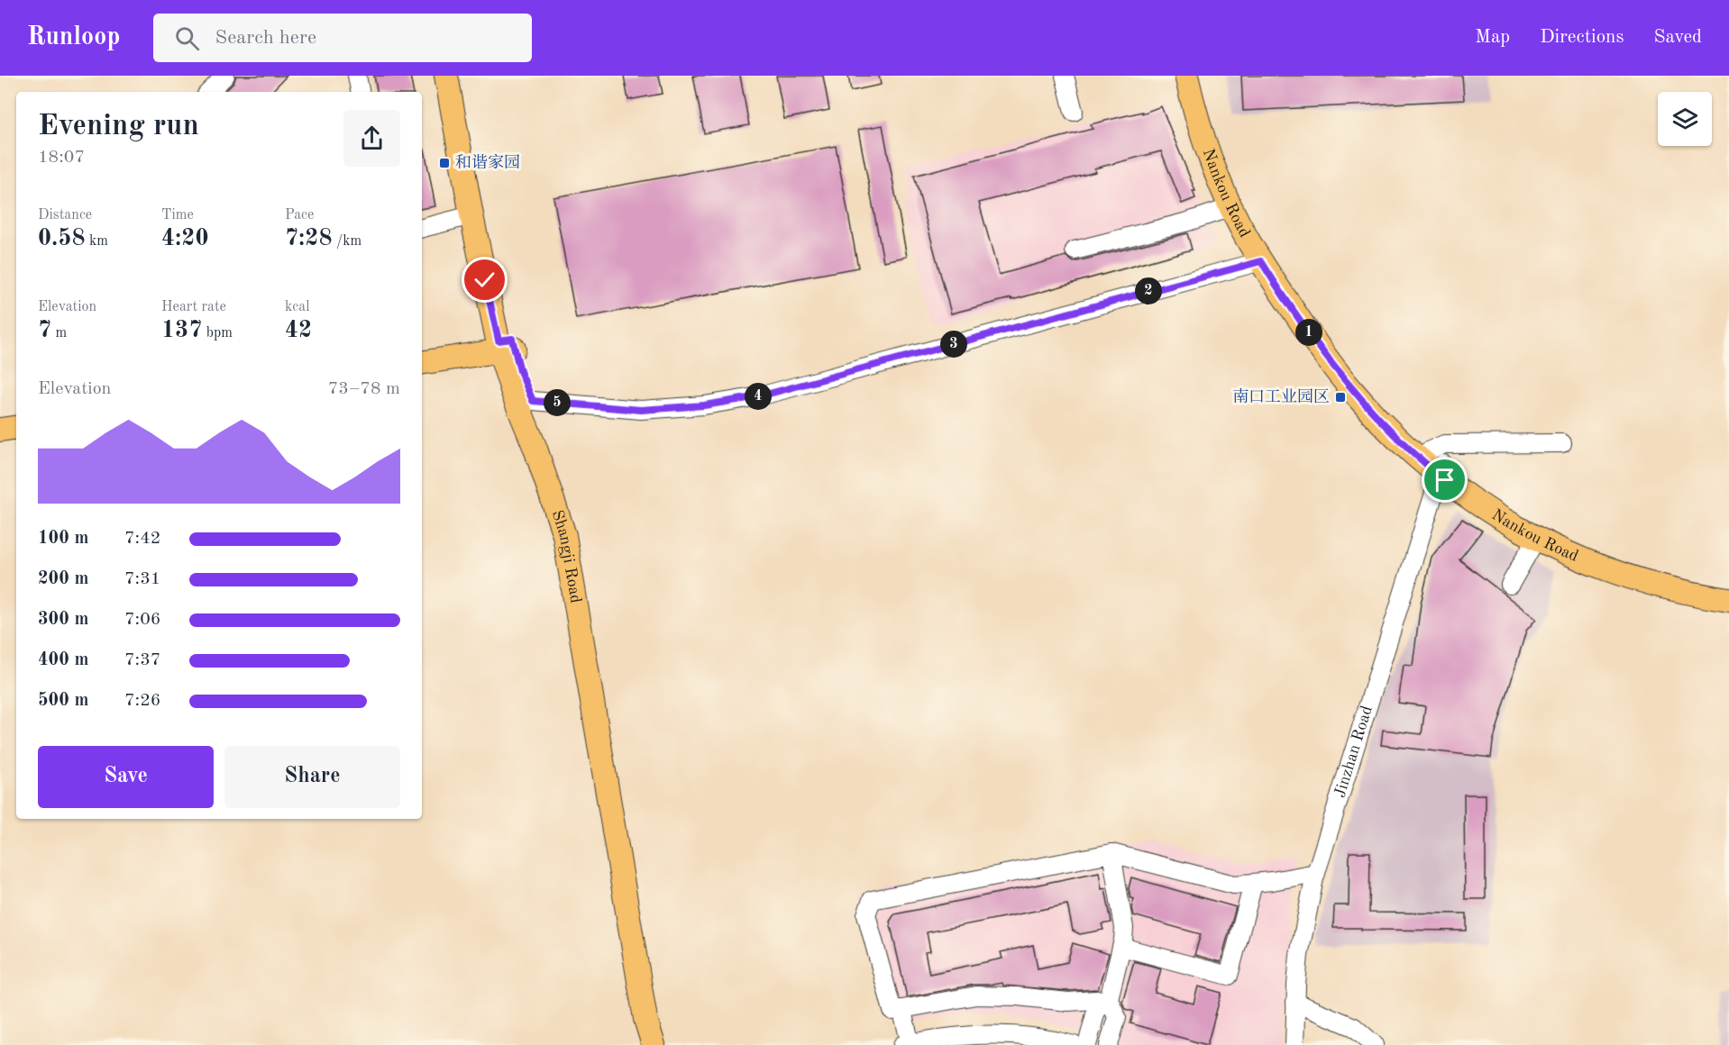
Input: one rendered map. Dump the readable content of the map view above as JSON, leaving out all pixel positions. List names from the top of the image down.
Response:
{
  "streets": {
    "main road": ["Nankou Road", "Shangji Road"],
    "street": ["Jinzhan Road"]
  },
  "crossings": [
    ["Nankou Road", "Jinzhan Road"]
  ],
  "places": {
    "transit": ["和谐家园", "南口工业园区"]
  },
  "page": {
    "header": "Runloop",
    "search": "Search here",
    "nav": ["Map", "Directions", "Saved"],
    "heading": ["Evening run", "18:07"],
    "stats": [
      ["Distance", "0.58 km"],
      ["Time", "4:20"],
      ["Pace", "7:28 /km"],
      ["Elevation", "7 m"],
      ["Heart rate", "137 bpm"],
      ["kcal", "42"]
    ],
    "pins": [
      "2",
      "1",
      "3",
      "4",
      "5"
    ],
    "chart": ["Elevation", "73–78 m"],
    "list": [
      {
        "name": "100 m",
        "note": "7:42"
      },
      {
        "name": "200 m",
        "note": "7:31"
      },
      {
        "name": "300 m",
        "note": "7:06"
      },
      {
        "name": "400 m",
        "note": "7:37"
      },
      {
        "name": "500 m",
        "note": "7:26"
      }
    ],
    "buttons": ["Save", "Share"]
  }
}
